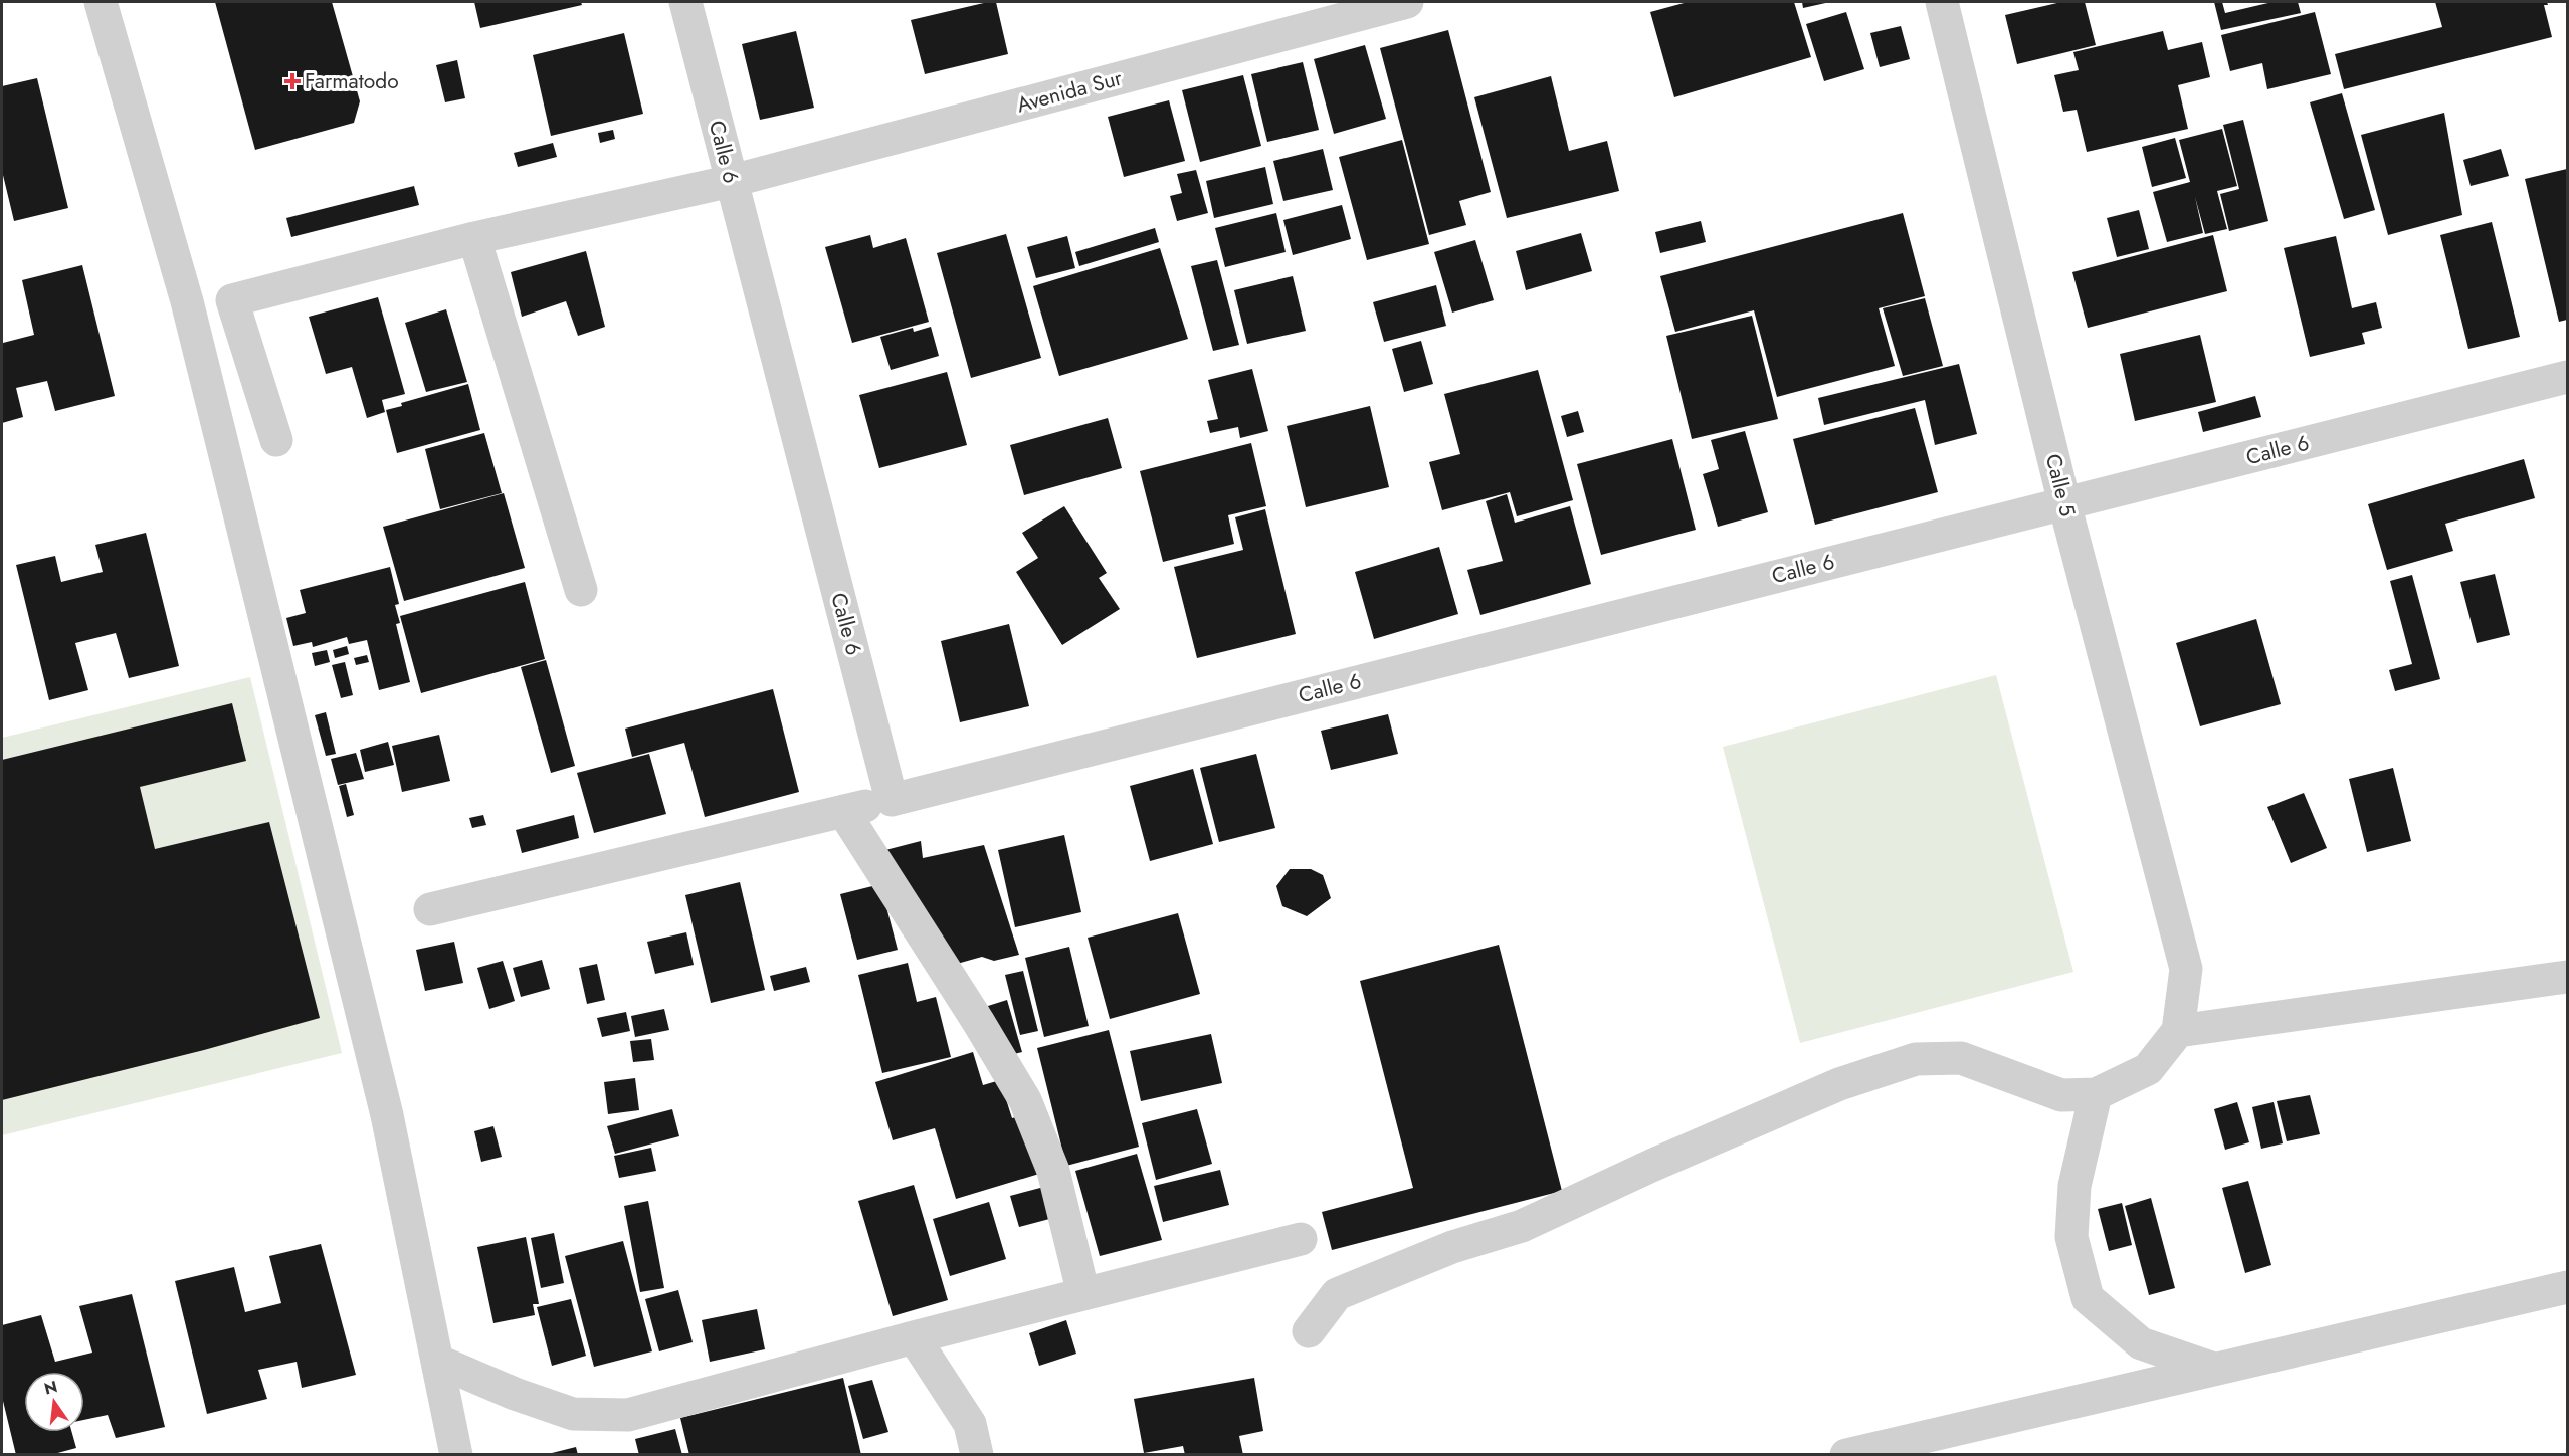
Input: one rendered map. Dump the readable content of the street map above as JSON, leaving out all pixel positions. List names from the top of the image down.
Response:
{
  "streets": {
    "street": ["Avenida Sur", "Calle 6", "Calle 5"]
  },
  "crossings": [
    ["Avenida Sur", "Calle 6"],
    ["Calle 6", "Calle 5"]
  ],
  "places": {
    "health": ["Farmatodo"]
  },
  "north": "top"
}
